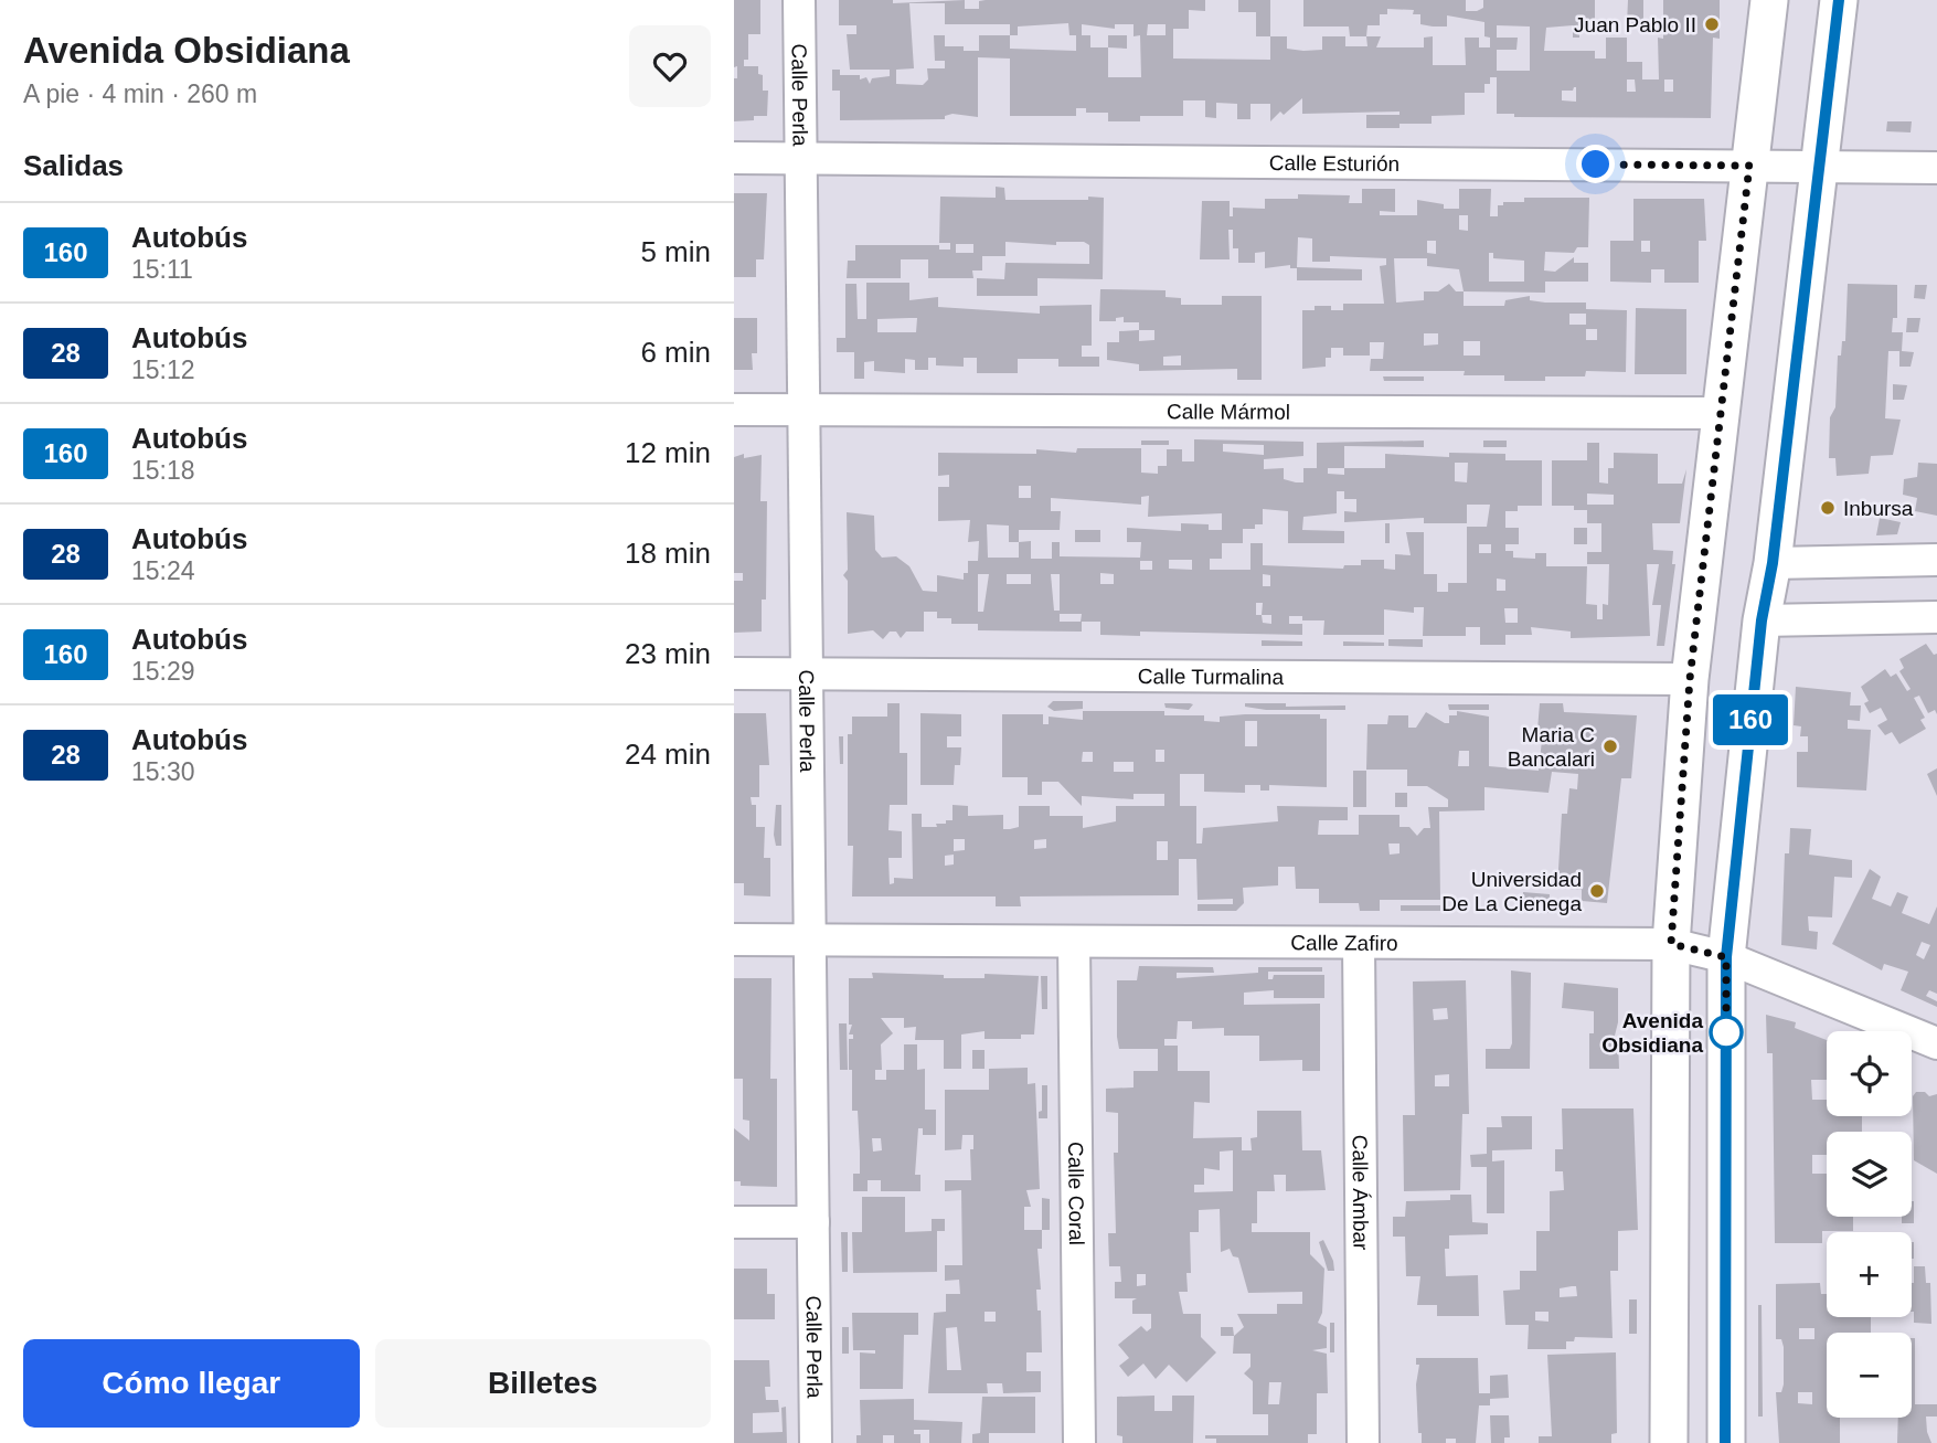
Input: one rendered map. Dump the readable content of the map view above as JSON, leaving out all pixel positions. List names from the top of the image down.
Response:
{
  "streets": {
    "street": [
      "Calle Perla",
      "Calle Esturión",
      "Calle Mármol",
      "Calle Turmalina",
      "Calle Zafiro",
      "Calle Coral",
      "Calle Ámbar"
    ]
  },
  "crossings": [
    ["Calle Perla", "Calle Esturión"],
    ["Calle Perla", "Calle Mármol"],
    ["Calle Perla", "Calle Turmalina"],
    ["Calle Perla", "Calle Zafiro"],
    ["Calle Zafiro", "Calle Coral"],
    ["Calle Zafiro", "Calle Ámbar"]
  ],
  "places": [
    "Juan Pablo II",
    "Inbursa",
    "Maria C Bancalari",
    "Universidad De La Cienega",
    "Avenida Obsidiana"
  ],
  "lines": ["bus line 160"],
  "page": {
    "heading": [
      ["Avenida Obsidiana", "A pie · 4 min · 260 m"],
      "Salidas"
    ],
    "on_map": "160",
    "list": [
      {
        "mark": "160",
        "name": "Autobús",
        "note": "15:11",
        "value": "5 min"
      },
      {
        "mark": "28",
        "name": "Autobús",
        "note": "15:12",
        "value": "6 min"
      },
      {
        "mark": "160",
        "name": "Autobús",
        "note": "15:18",
        "value": "12 min"
      },
      {
        "mark": "28",
        "name": "Autobús",
        "note": "15:24",
        "value": "18 min"
      },
      {
        "mark": "160",
        "name": "Autobús",
        "note": "15:29",
        "value": "23 min"
      },
      {
        "mark": "28",
        "name": "Autobús",
        "note": "15:30",
        "value": "24 min"
      }
    ],
    "map_buttons": ["+", "−"],
    "buttons": ["Cómo llegar", "Billetes"]
  }
}
